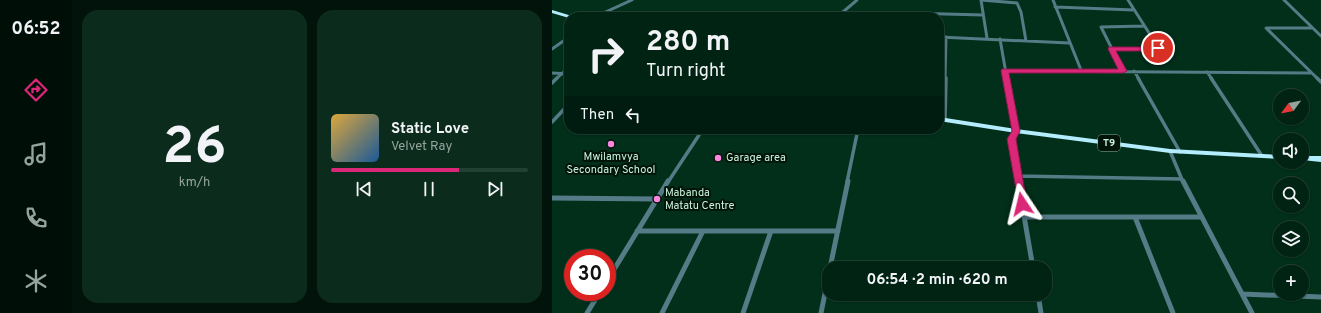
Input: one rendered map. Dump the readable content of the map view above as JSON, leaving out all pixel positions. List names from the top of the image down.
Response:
{
  "streets": {
    "highway": ["T9"]
  },
  "places": ["Mwilamvya Secondary School", "Garage area", "Mabanda Matatu Centre"],
  "north": "bottom left",
  "page": {
    "tabs": "06:52",
    "tile": ["26", "km/h"],
    "turn": ["280 m", "Turn right"],
    "map_buttons": "+",
    "then": "Then",
    "song": ["Static Love", "Velvet Ray"],
    "limit": "30",
    "trip": "06:54 · 2 min · 620 m"
  }
}
